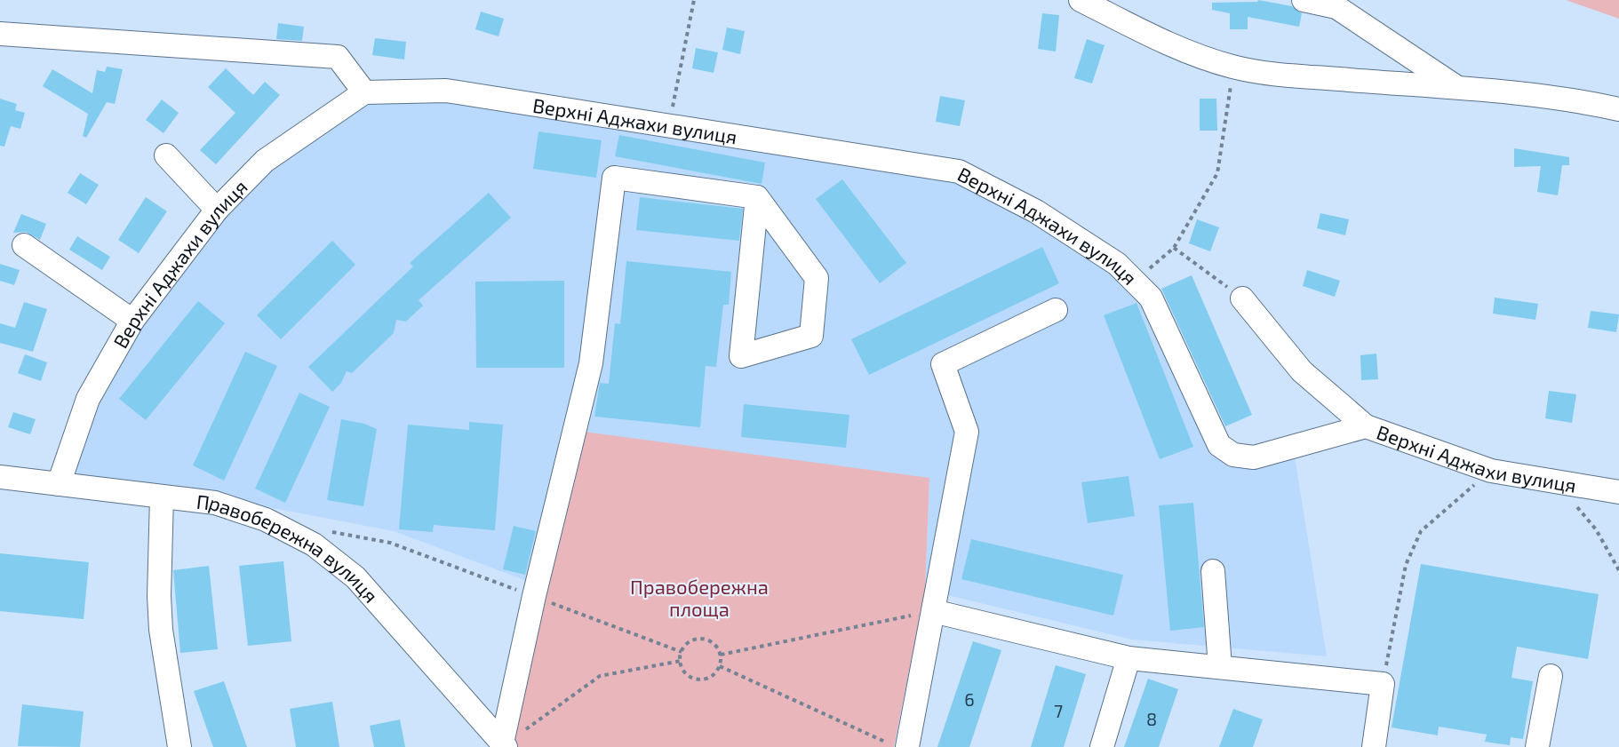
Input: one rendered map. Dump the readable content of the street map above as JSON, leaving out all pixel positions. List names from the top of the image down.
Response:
{
  "streets": {
    "street": ["Верхні Аджахи вулиця", "Правобережна вулиця"]
  },
  "crossings": [
    ["Верхні Аджахи вулиця", "Правобережна вулиця"]
  ],
  "parks": ["Правобережна площа"],
  "house_numbers": ["6", "7", "8"]
}
